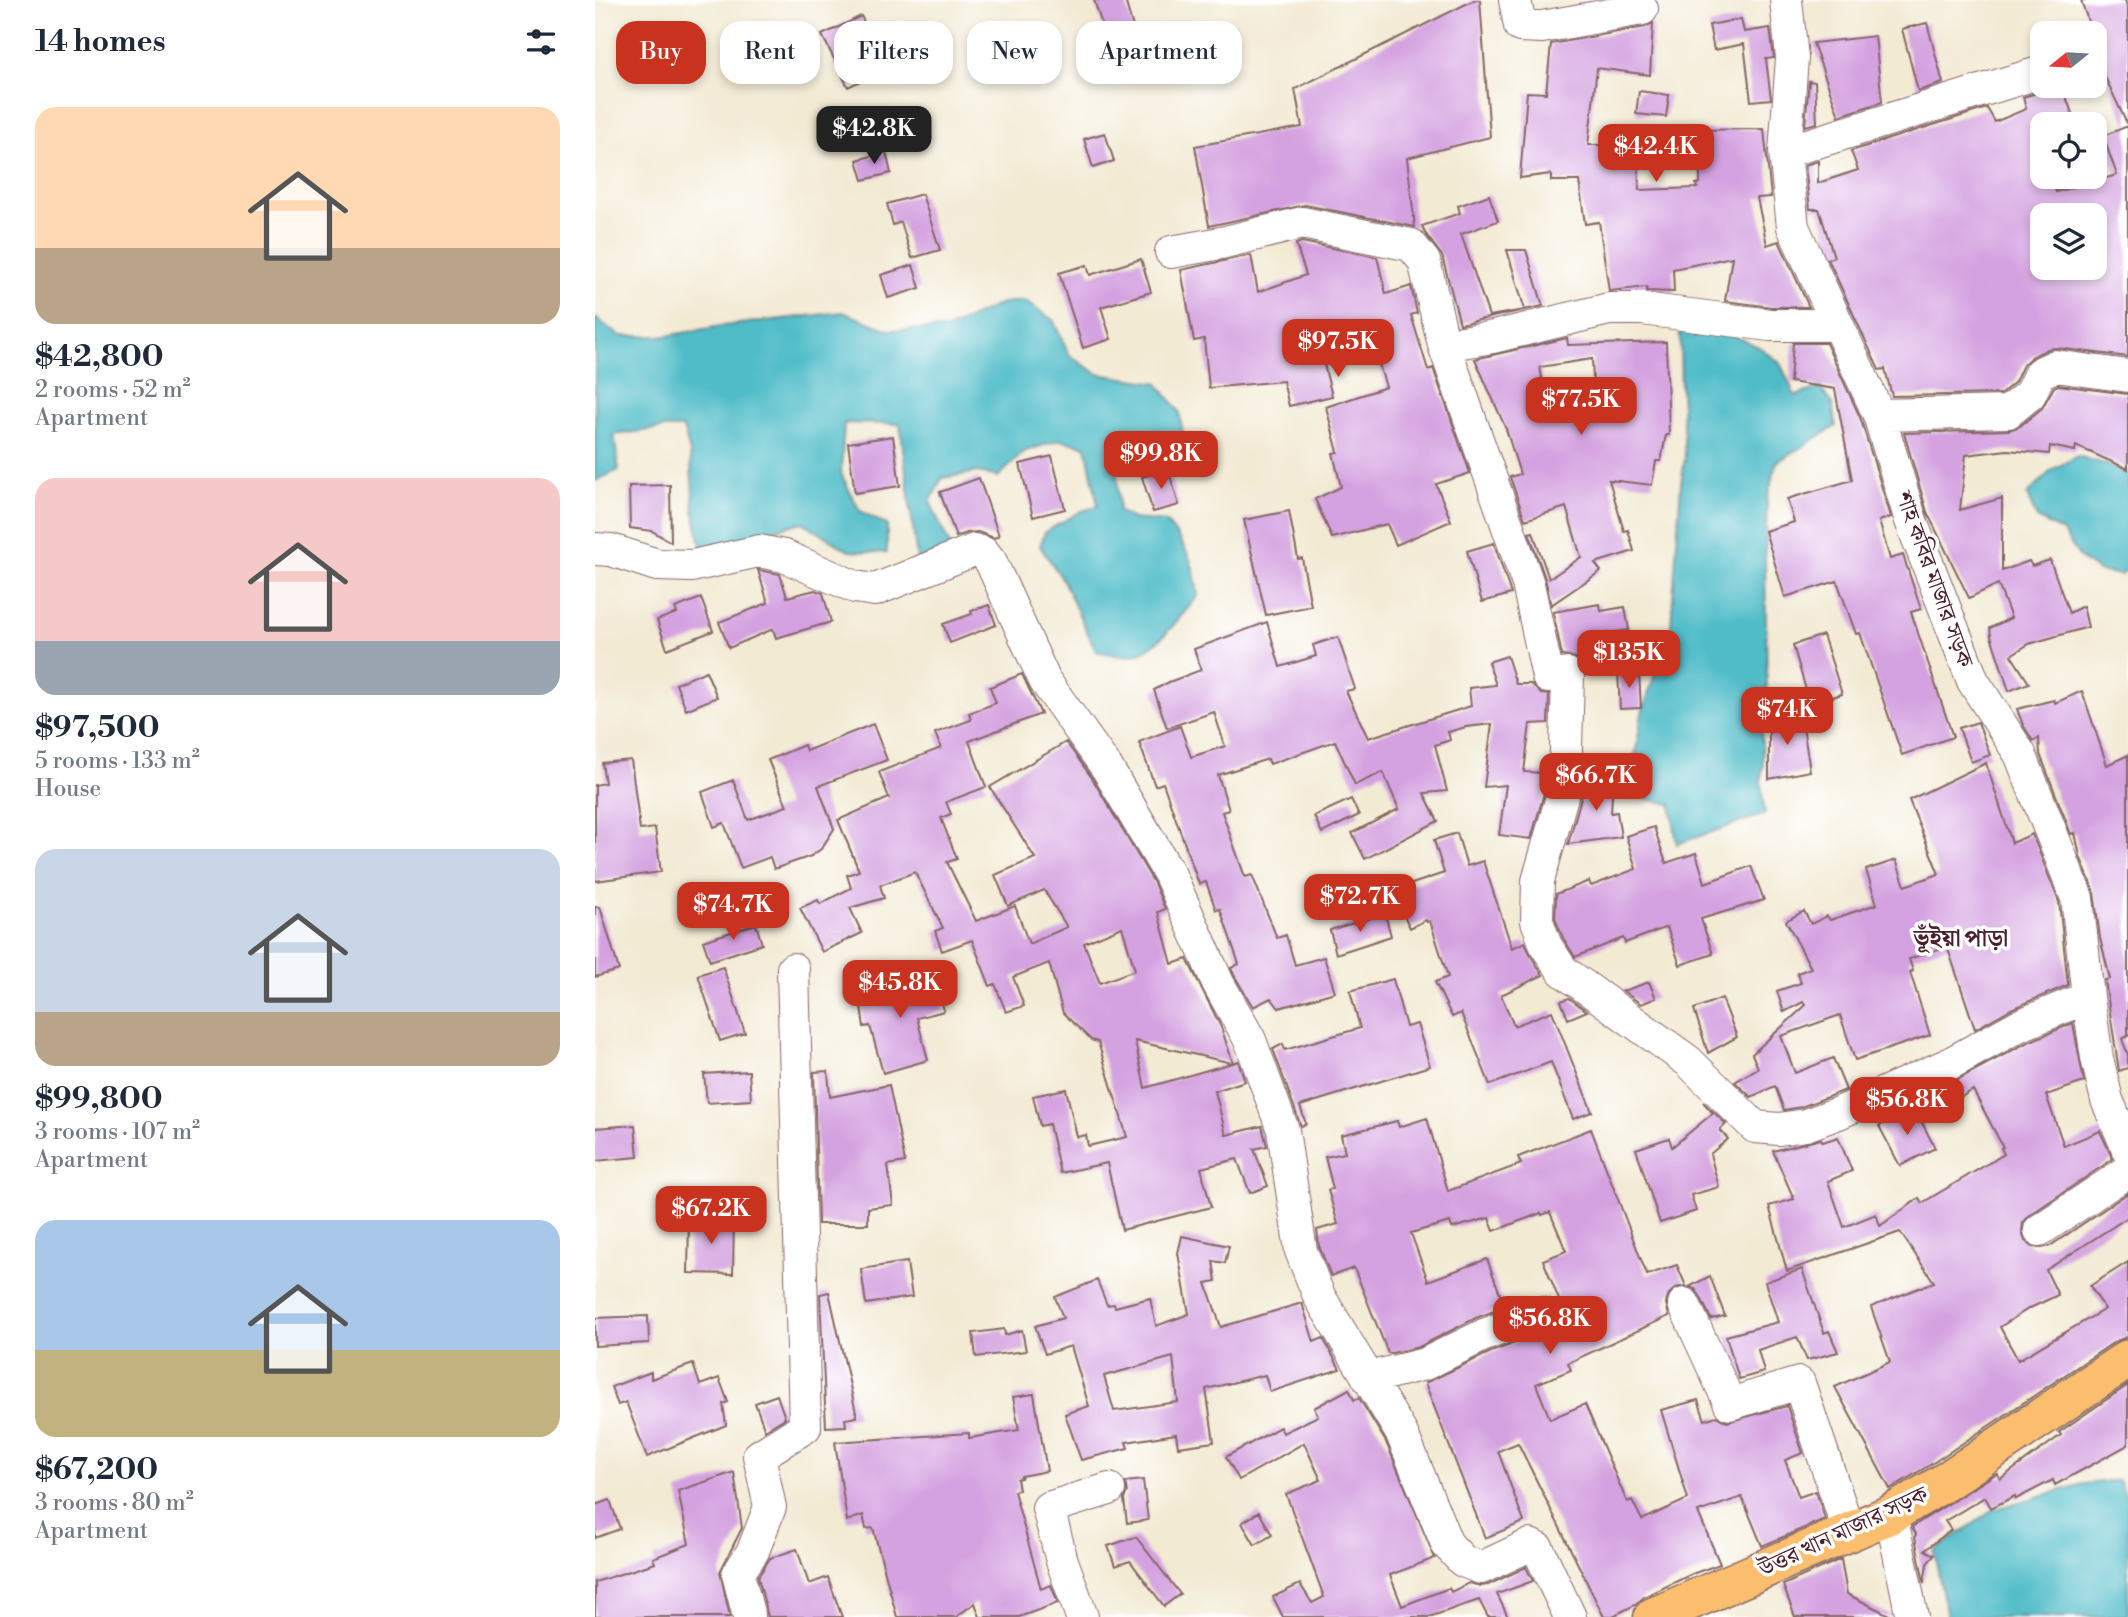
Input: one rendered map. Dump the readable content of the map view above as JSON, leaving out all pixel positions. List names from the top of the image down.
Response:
{
  "streets": {
    "main road": ["উত্তর খান মাজার সড়ক"],
    "street": ["শাহ কবির মাজার সড়ক"]
  },
  "districts": ["ভূঁইয়া পাড়া"],
  "north": "left",
  "page": {
    "heading": "14 homes",
    "chip": [
      "Buy",
      "Rent",
      "Filters",
      "New",
      "Apartment"
    ],
    "list": [
      {
        "name": "$42,800",
        "note": "2 rooms · 52 m² · Apartment"
      },
      {
        "name": "$97,500",
        "note": "5 rooms · 133 m² · House"
      },
      {
        "name": "$99,800",
        "note": "3 rooms · 107 m² · Apartment"
      },
      {
        "name": "$67,200",
        "note": "3 rooms · 80 m² · Apartment"
      }
    ],
    "price": [
      "$42.8K",
      "$42.4K",
      "$97.5K",
      "$77.5K",
      "$99.8K",
      "$135K",
      "$74K",
      "$66.7K",
      "$72.7K",
      "$74.7K",
      "$45.8K",
      "$56.8K",
      "$67.2K",
      "$56.8K"
    ]
  }
}
